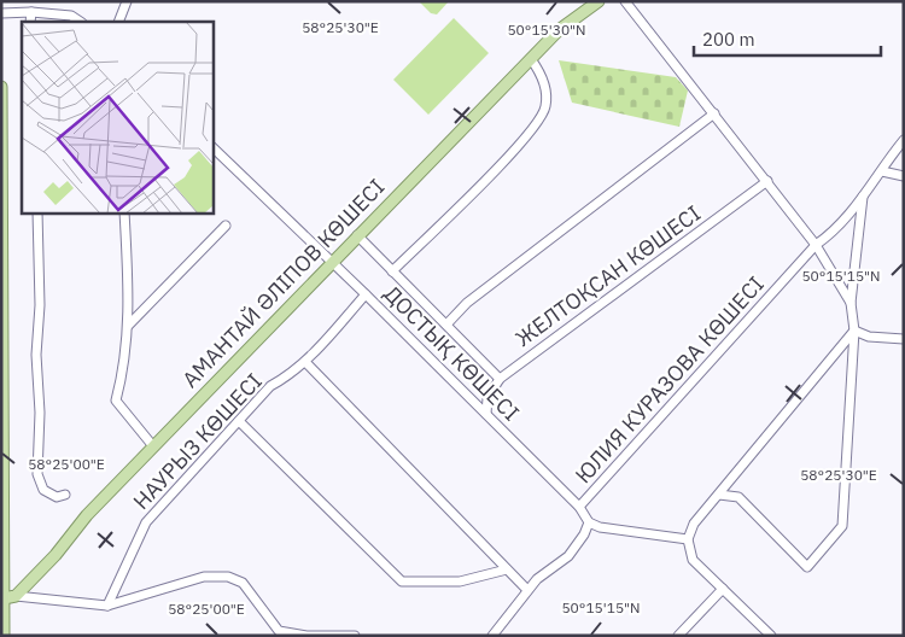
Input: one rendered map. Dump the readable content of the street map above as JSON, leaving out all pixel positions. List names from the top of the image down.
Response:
{
  "streets": {
    "main road": ["АМАНТАЙ ӘЛІПОВ КӨШЕСІ"],
    "street": [
      "ЖЕЛТОҚСАН КӨШЕСІ",
      "ДОСТЫҚ КӨШЕСІ",
      "ЮЛИЯ КУРАЗОВА КӨШЕСІ",
      "НАУРЫЗ КӨШЕСІ"
    ]
  },
  "crossings": [
    ["ЖЕЛТОҚСАН КӨШЕСІ", "ДОСТЫҚ КӨШЕСІ"],
    ["АМАНТАЙ ӘЛІПОВ КӨШЕСІ", "ДОСТЫҚ КӨШЕСІ"],
    ["ДОСТЫҚ КӨШЕСІ", "ЮЛИЯ КУРАЗОВА КӨШЕСІ"],
    ["ДОСТЫҚ КӨШЕСІ", "НАУРЫЗ КӨШЕСІ"]
  ],
  "scale_bar": "200 m",
  "coordinates": [
    "58°25'30\"E",
    "50°15'30\"N",
    "50°15'15\"N",
    "58°25'00\"E"
  ]
}
